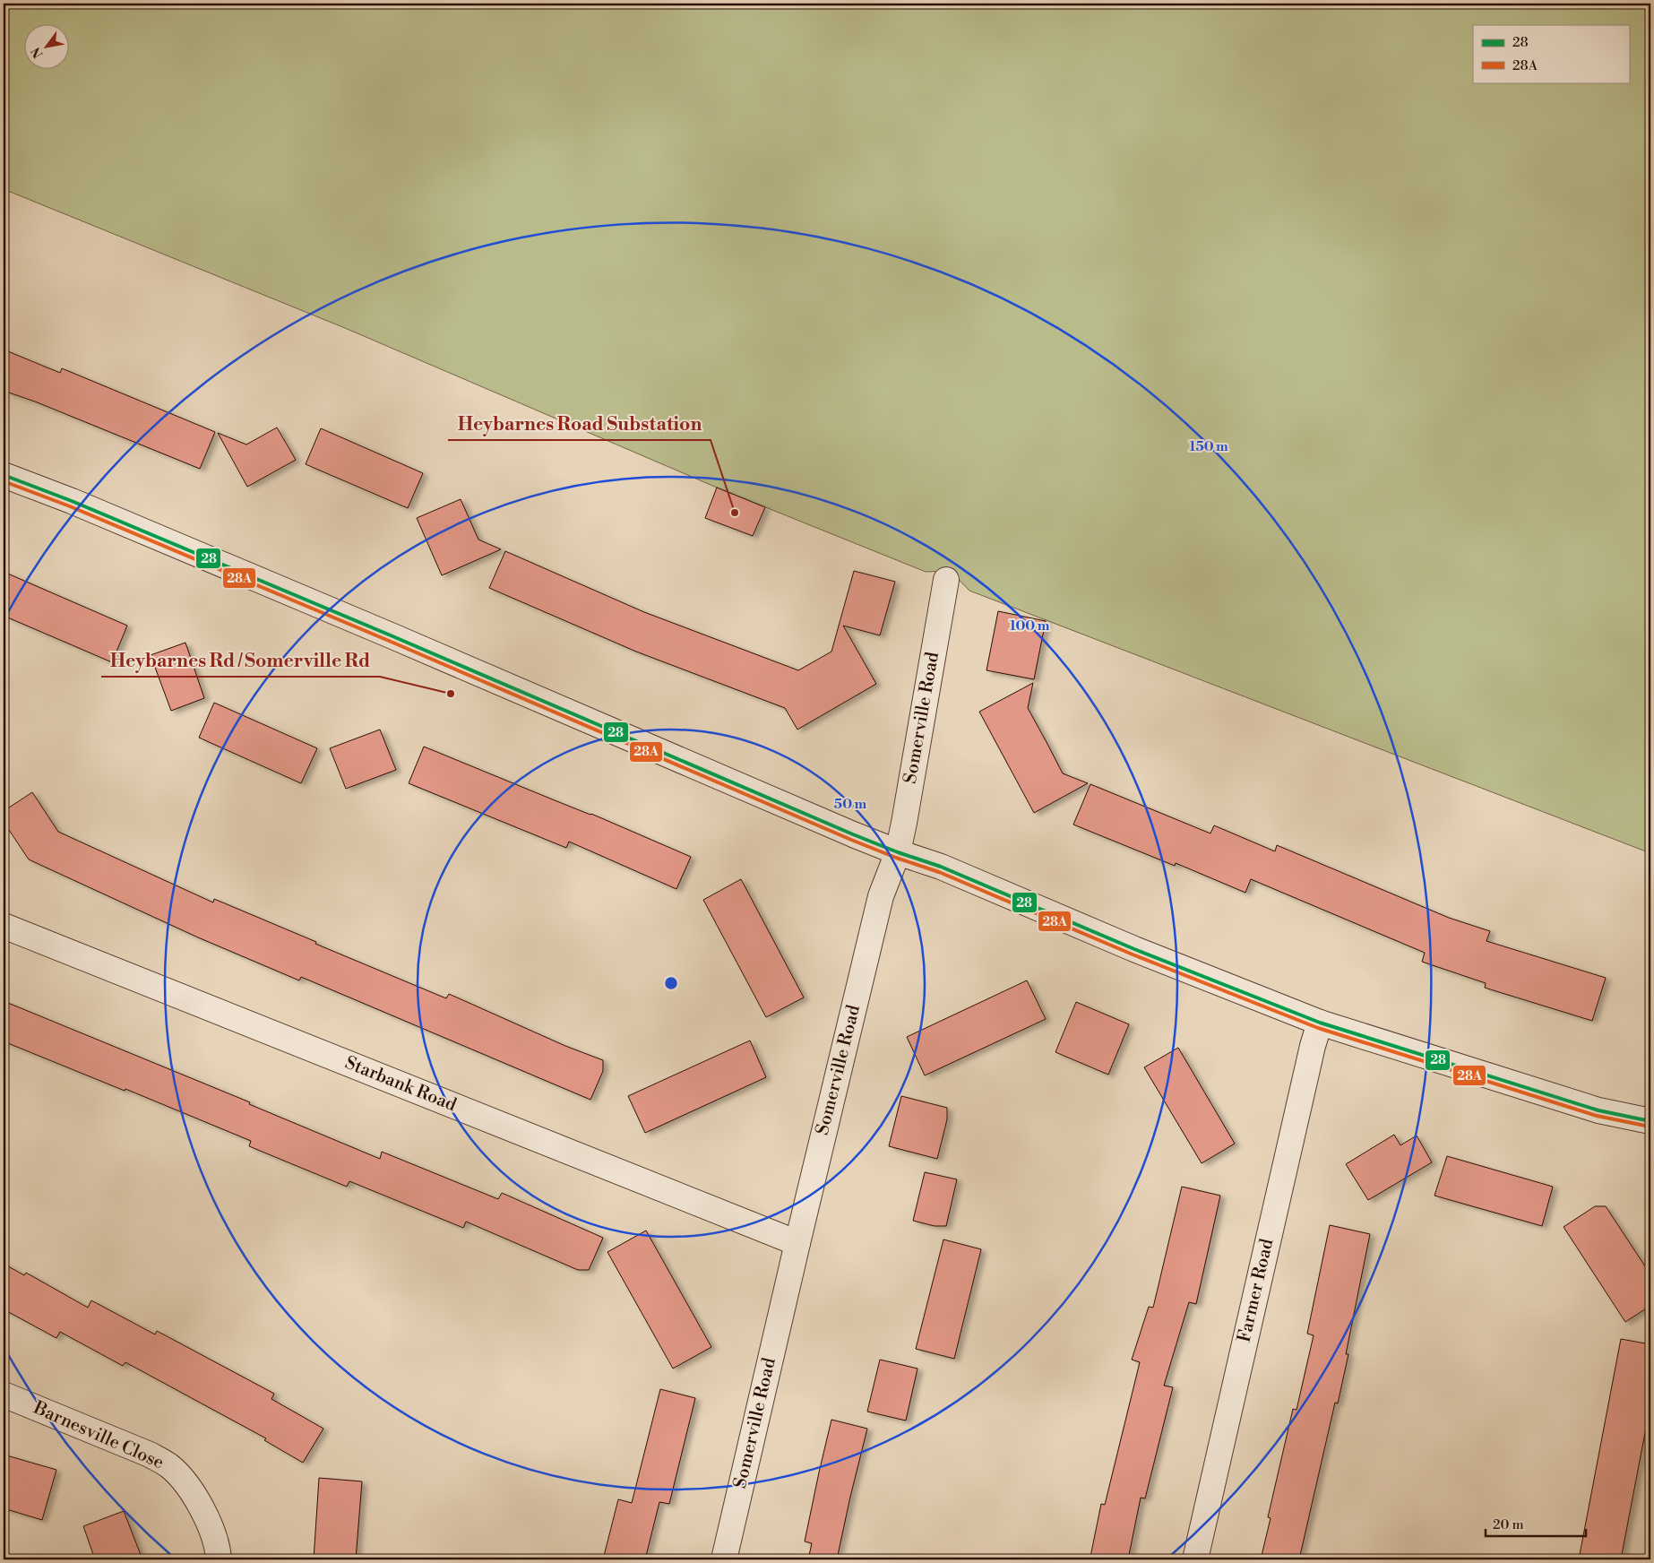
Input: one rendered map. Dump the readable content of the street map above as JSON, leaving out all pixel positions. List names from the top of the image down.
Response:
{
  "streets": {
    "street": [
      "Somerville Road",
      "Starbank Road",
      "Farmer Road",
      "Barnesville Close"
    ]
  },
  "crossings": [
    ["Somerville Road", "Starbank Road"]
  ],
  "places": ["Heybarnes Road Substation", "Heybarnes Rd / Somerville Rd"],
  "lines": ["transit line 28", "transit line 28A"],
  "legend": ["28", "28A"],
  "scale_bar": "20 m",
  "north": "bottom left",
  "rings": ["150 m", "100 m", "50 m"]
}
